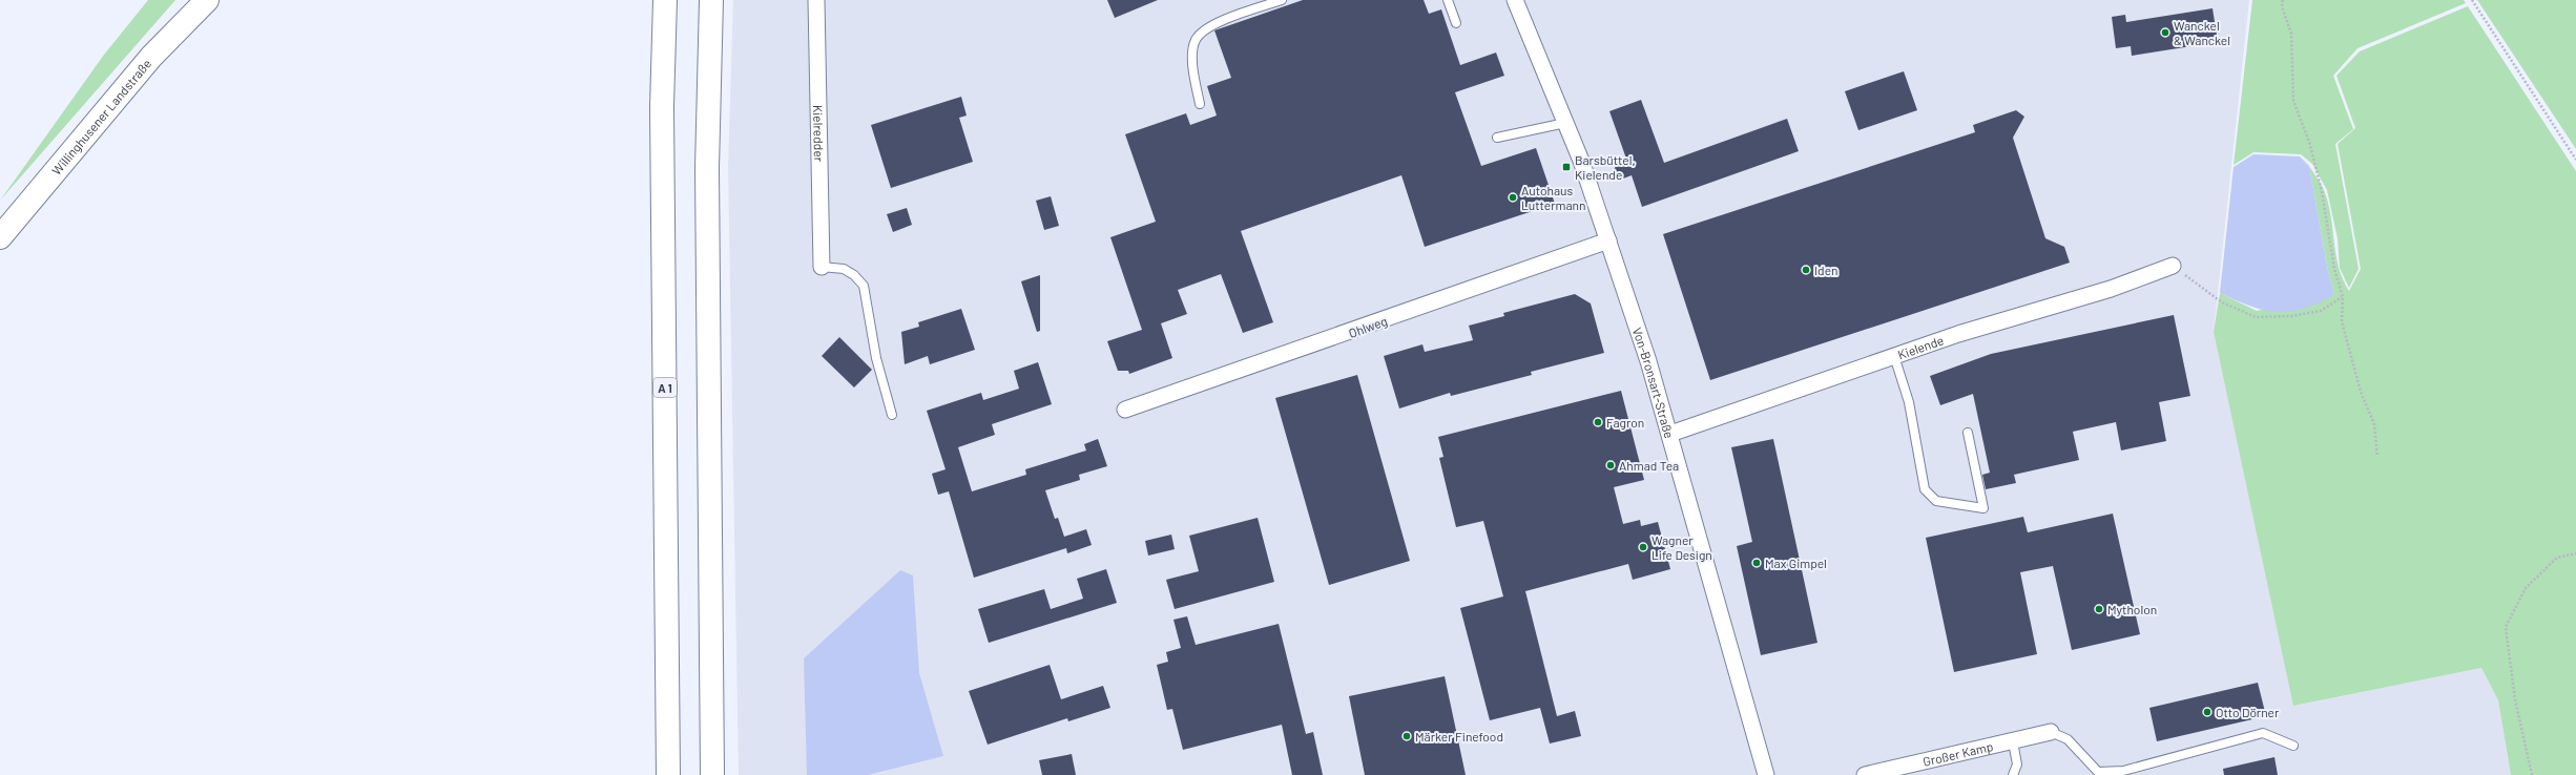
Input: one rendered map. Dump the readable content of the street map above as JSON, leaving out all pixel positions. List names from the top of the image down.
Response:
{
  "streets": {
    "main road": ["Willinghusener Landstraße", "A 1"],
    "street": [
      "Kielredder",
      "Ohlweg",
      "Kielende",
      "Von-Bronsart-Straße",
      "Großer Kamp"
    ]
  },
  "crossings": [
    ["Ohlweg", "Von-Bronsart-Straße"],
    ["Kielende", "Von-Bronsart-Straße"]
  ],
  "places": {
    "other": [
      "Wanckel & Wanckel",
      "Autohaus Luttermann",
      "Iden",
      "Fagron",
      "Ahmad Tea",
      "Wagner Life Design",
      "Max Gimpel",
      "Mytholon",
      "Otto Dörner",
      "Märker Finefood"
    ],
    "transit": ["Barsbüttel, Kielende"]
  }
}
